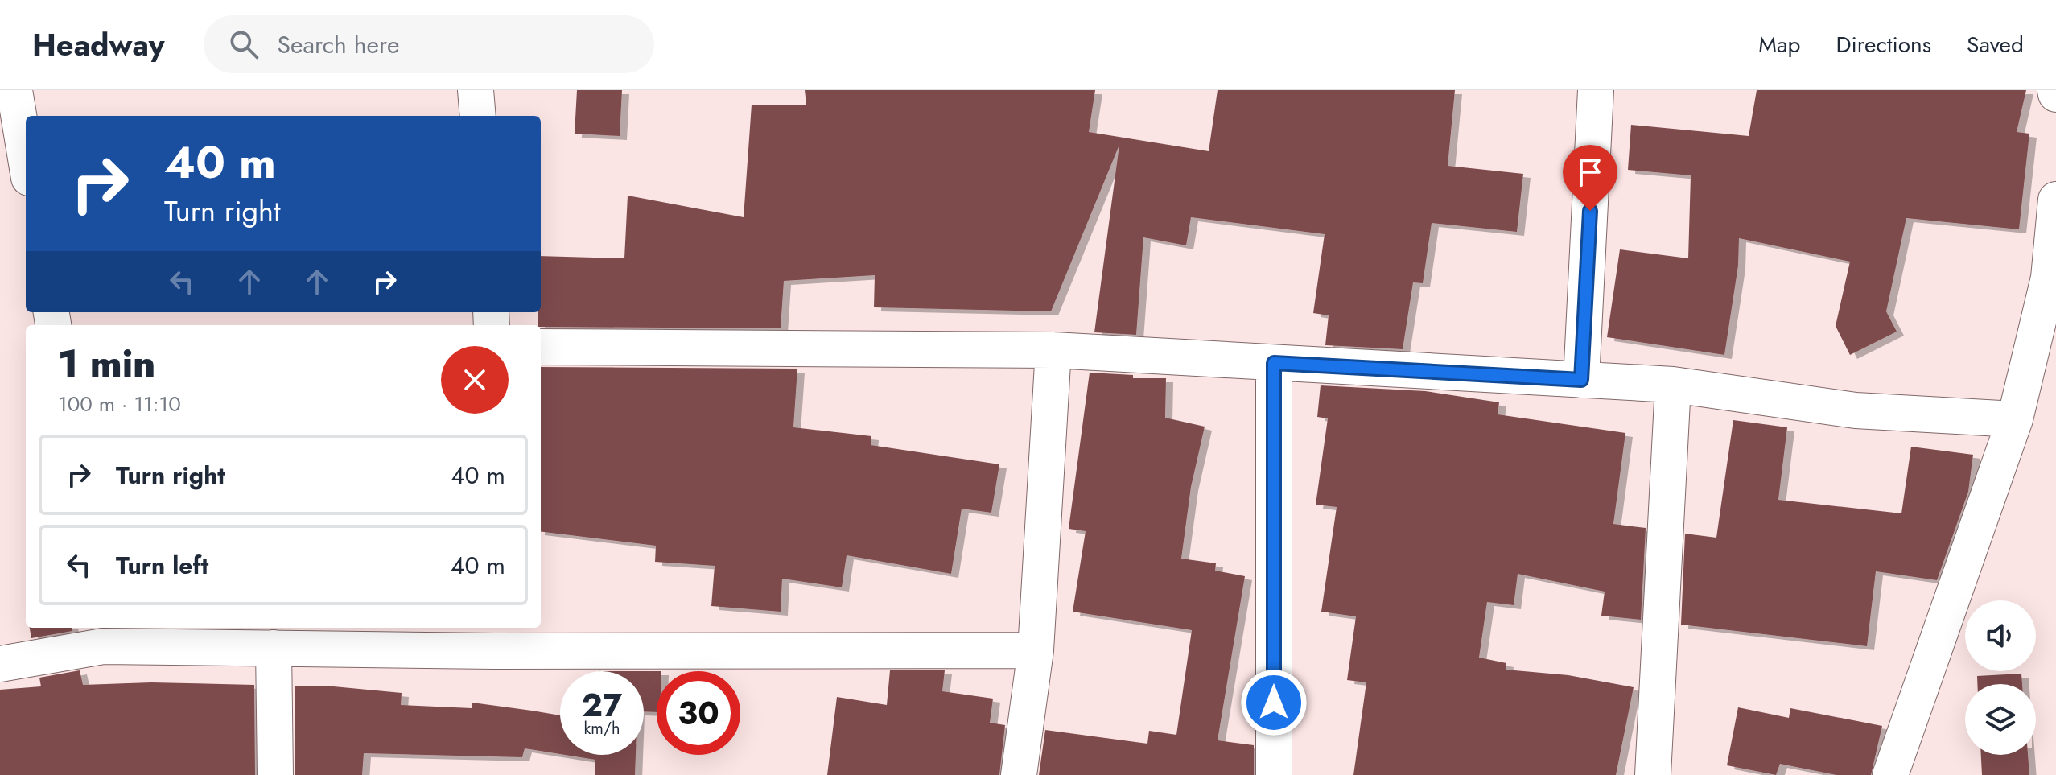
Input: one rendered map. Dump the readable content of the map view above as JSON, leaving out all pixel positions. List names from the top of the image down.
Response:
{
  "page": {
    "header": "Headway",
    "search": "Search here",
    "nav": ["Map", "Directions", "Saved"],
    "turn": ["40 m", "Turn right"],
    "heading": ["1 min", "100 m · 11:10"],
    "list": [
      {
        "name": "Turn right",
        "value": "40 m"
      },
      {
        "name": "Turn left",
        "value": "40 m"
      }
    ],
    "speed": "27 km/h",
    "limit": "30"
  }
}
